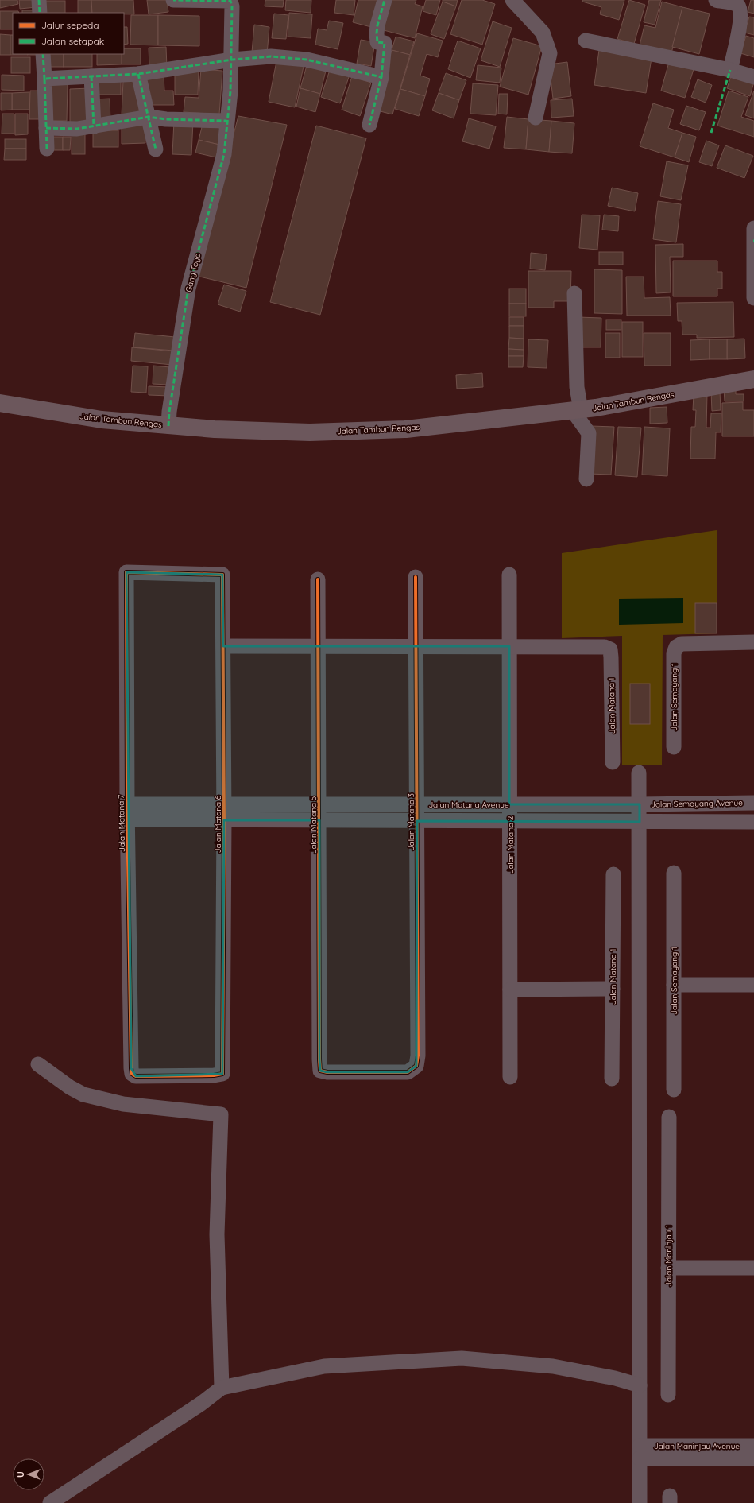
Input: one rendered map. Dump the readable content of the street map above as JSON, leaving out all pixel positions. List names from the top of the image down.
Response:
{
  "streets": {
    "street": [
      "Gang Toyo",
      "Jalan Tambun Rengas",
      "Jalan Semayang 1",
      "Jalan Matana 1",
      "Jalan Semayang Avenue",
      "Jalan Matana Avenue",
      "Jalan Matana 3",
      "Jalan Matana 7",
      "Jalan Matana 6",
      "Jalan Matana 5",
      "Jalan Matana 2",
      "Jalan Maninjau 1",
      "Jalan Maninjau Avenue"
    ]
  },
  "crossings": [
    ["Gang Toyo", "Jalan Tambun Rengas"],
    ["Jalan Matana 1", "Jalan Matana 2"],
    ["Jalan Semayang Avenue", "Jalan Matana Avenue"],
    ["Jalan Matana Avenue", "Jalan Matana 3"],
    ["Jalan Matana Avenue", "Jalan Matana 7"],
    ["Jalan Matana Avenue", "Jalan Matana 6"],
    ["Jalan Matana Avenue", "Jalan Matana 5"],
    ["Jalan Matana Avenue", "Jalan Matana 2"],
    ["Jalan Matana 3", "Jalan Matana 5"],
    ["Jalan Matana 7", "Jalan Matana 6"]
  ],
  "legend": ["Jalur sepeda", "Jalan setapak"],
  "north": "left"
}
